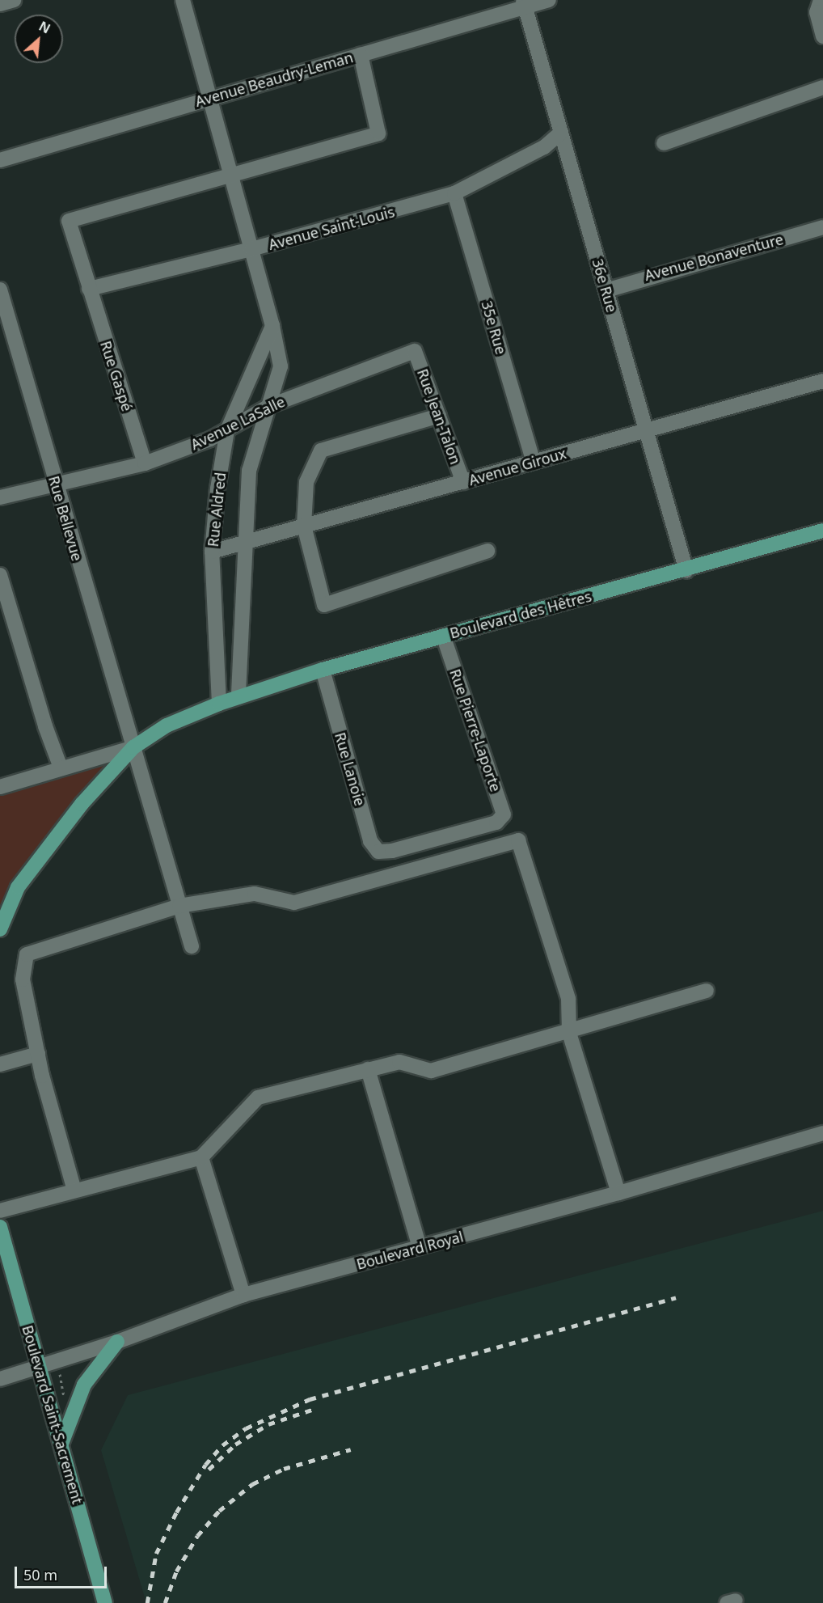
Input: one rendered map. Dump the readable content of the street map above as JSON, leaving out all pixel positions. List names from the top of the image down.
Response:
{
  "streets": {
    "main road": ["Boulevard des Hêtres", "Boulevard Saint-Sacrement"],
    "street": [
      "Avenue Beaudry-Leman",
      "Avenue Saint-Louis",
      "Avenue Bonaventure",
      "36e Rue",
      "35e Rue",
      "Rue Gaspé",
      "Rue Jean-Talon",
      "Avenue LaSalle",
      "Avenue Giroux",
      "Rue Aldred",
      "Rue Bellevue",
      "Rue Pierre-Laporte",
      "Rue Lanoie",
      "Boulevard Royal"
    ]
  },
  "crossings": [
    ["Avenue Beaudry-Leman", "36e Rue"],
    ["Avenue Beaudry-Leman", "Rue Aldred"],
    ["Avenue Saint-Louis", "36e Rue"],
    ["Avenue Saint-Louis", "35e Rue"],
    ["Avenue Saint-Louis", "Rue Gaspé"],
    ["Avenue Saint-Louis", "Rue Aldred"],
    ["Avenue Bonaventure", "36e Rue"],
    ["36e Rue", "Avenue Giroux"],
    ["36e Rue", "Boulevard des Hêtres"],
    ["35e Rue", "Avenue Giroux"],
    ["Rue Gaspé", "Avenue LaSalle"],
    ["Rue Gaspé", "Rue Aldred"],
    ["Rue Jean-Talon", "Avenue LaSalle"],
    ["Rue Jean-Talon", "Avenue Giroux"],
    ["Avenue LaSalle", "Rue Aldred"],
    ["Avenue LaSalle", "Rue Bellevue"],
    ["Avenue Giroux", "Rue Aldred"],
    ["Rue Aldred", "Boulevard des Hêtres"],
    ["Boulevard des Hêtres", "Rue Pierre-Laporte"],
    ["Boulevard des Hêtres", "Rue Lanoie"],
    ["Rue Pierre-Laporte", "Rue Lanoie"],
    ["Boulevard Royal", "Boulevard Saint-Sacrement"]
  ],
  "scale_bar": "50 m",
  "north": "top right"
}
